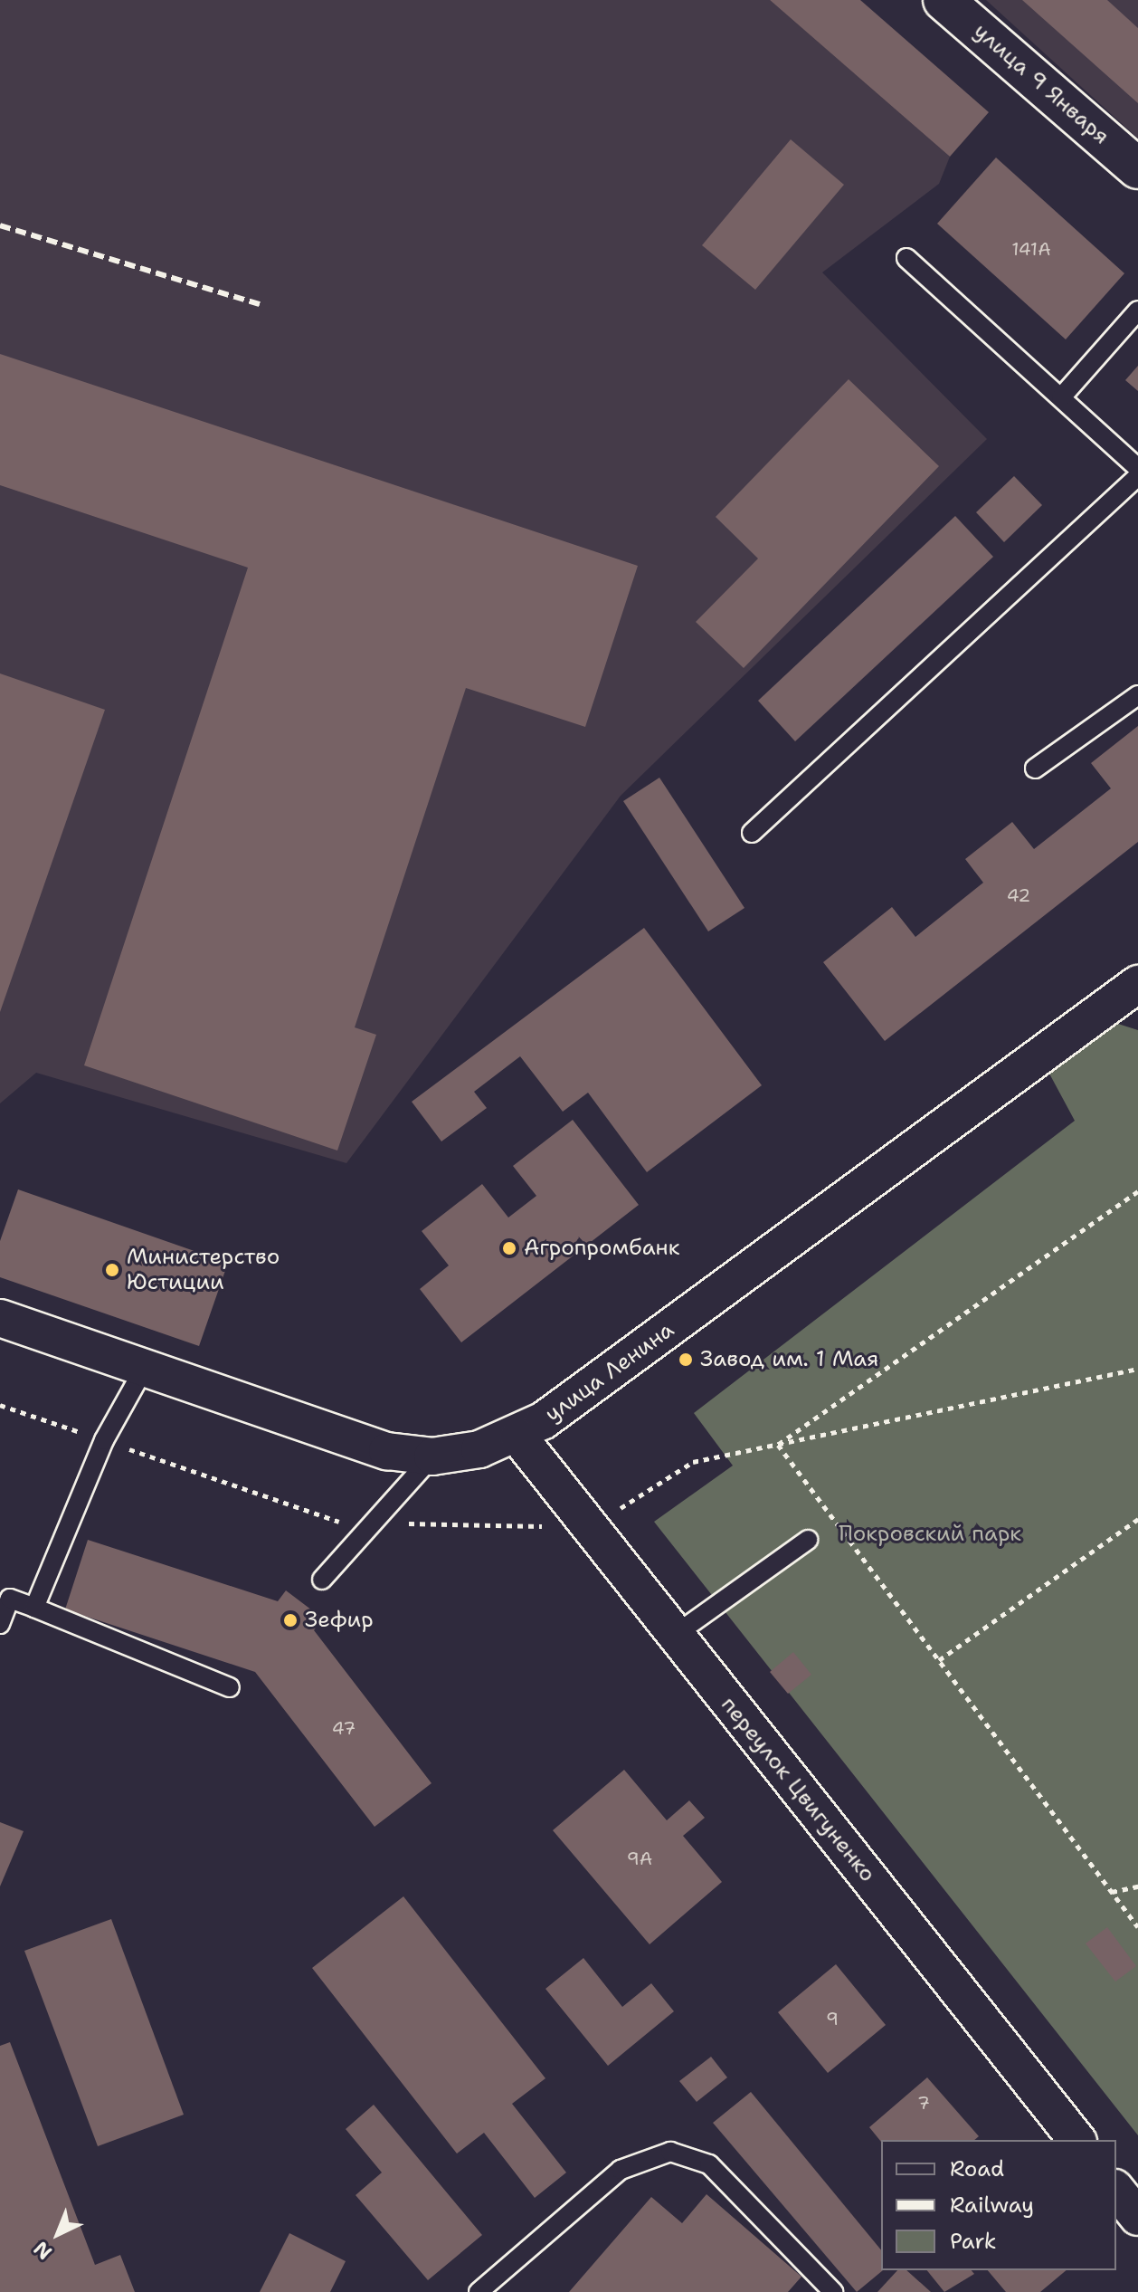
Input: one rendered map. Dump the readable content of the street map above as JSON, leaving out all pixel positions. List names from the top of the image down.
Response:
{
  "streets": {
    "street": ["улица 9 Января", "улица Ленина", "переулок Цвигуненко"]
  },
  "crossings": [
    ["улица Ленина", "переулок Цвигуненко"]
  ],
  "parks": ["Покровский парк"],
  "places": [
    "Агропромбанк",
    "Министерство Юстиции",
    "Завод им. 1 Мая",
    "Зефир"
  ],
  "house_numbers": [
    "141А",
    "42",
    "47",
    "9А",
    "9",
    "7"
  ],
  "legend": ["Road", "Railway", "Park"],
  "north": "bottom left"
}
